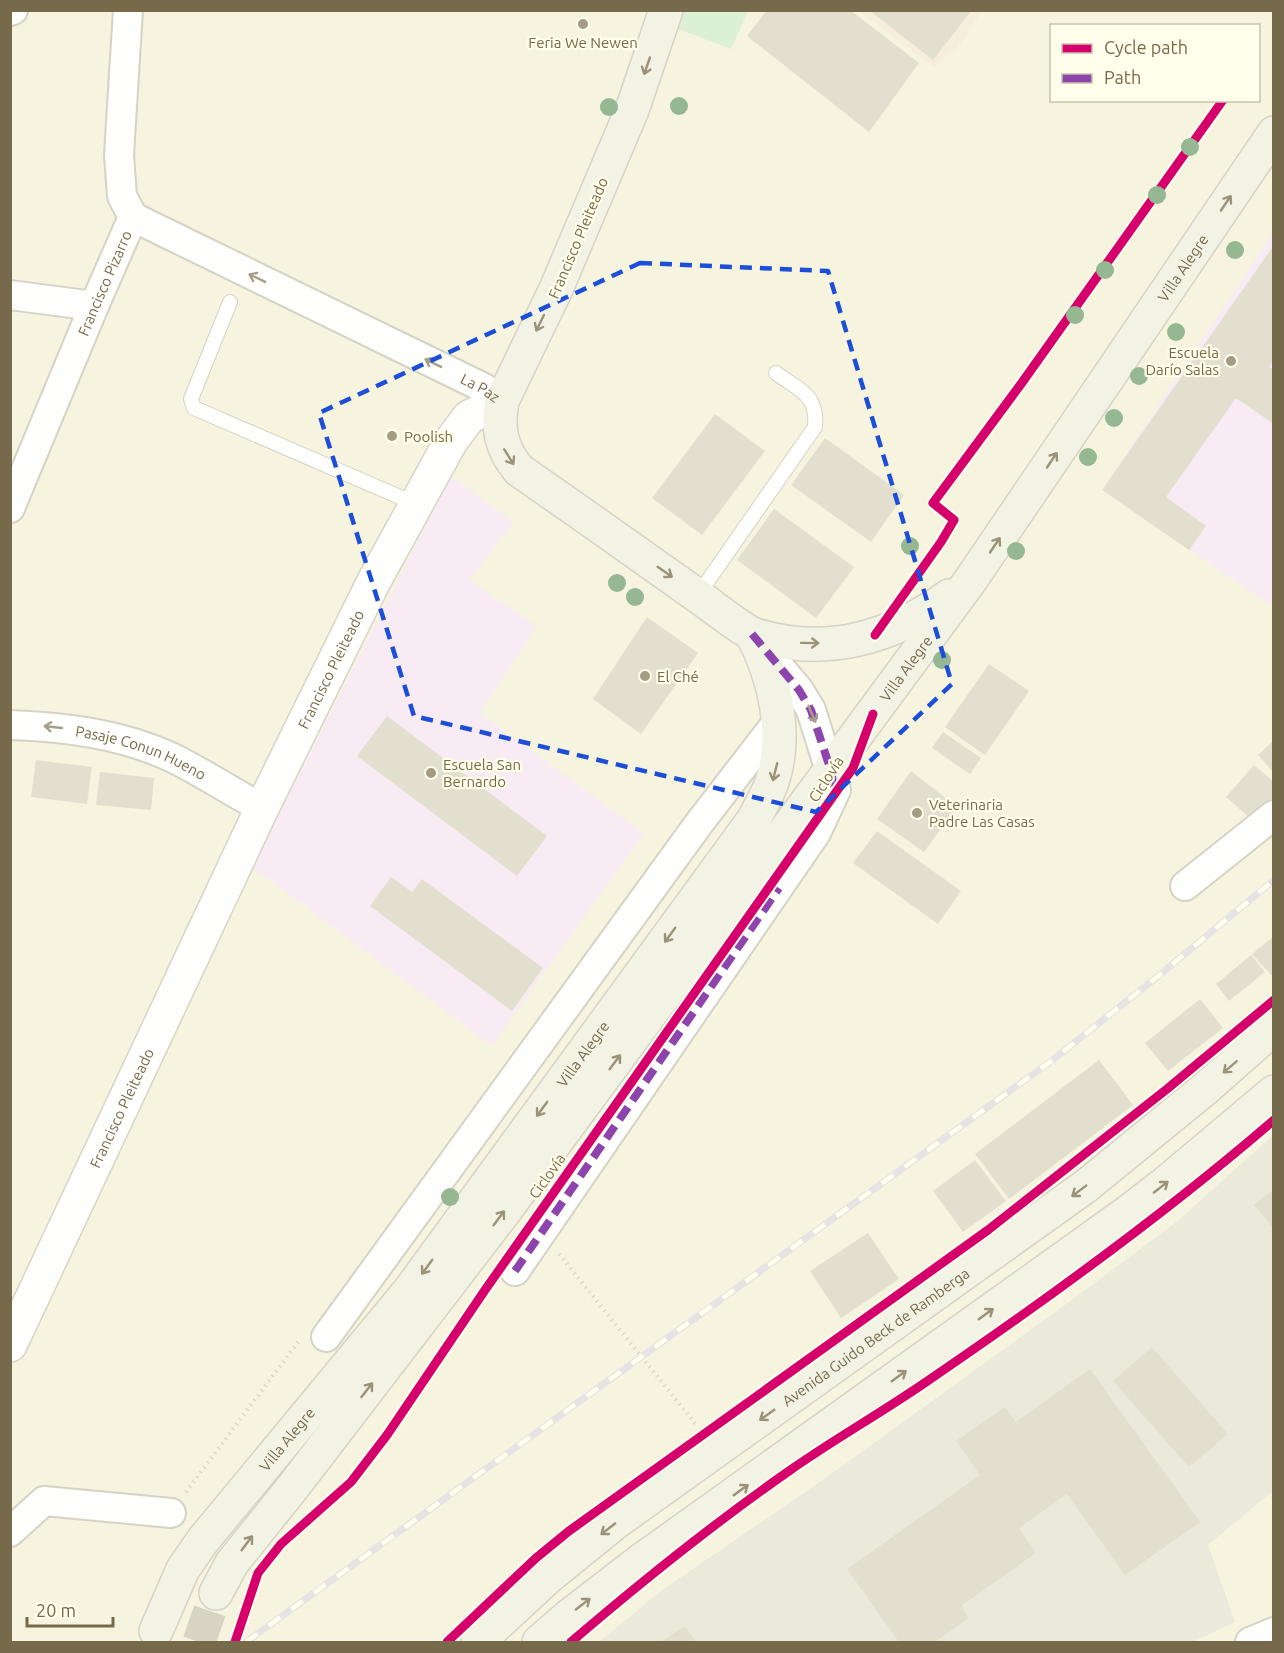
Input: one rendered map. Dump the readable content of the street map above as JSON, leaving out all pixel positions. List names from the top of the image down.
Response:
{
  "streets": {
    "main road": [
      "Francisco Pleiteado",
      "Villa Alegre",
      "La Paz",
      "Avenida Guido Beck de Ramberga"
    ],
    "street": ["Francisco Pizarro", "Pasaje Conun Hueno"],
    "cycle path": ["Ciclovía"]
  },
  "crossings": [
    ["Francisco Pleiteado", "La Paz"],
    ["Francisco Pleiteado", "Pasaje Conun Hueno"],
    ["Villa Alegre", "La Paz"],
    ["Francisco Pizarro", "La Paz"]
  ],
  "one_way": ["Pasaje Conun Hueno"],
  "places": [
    "Feria We Newen",
    "Escuela Darío Salas",
    "Poolish",
    "El Ché",
    "Escuela San Bernardo",
    "Veterinaria Padre Las Casas"
  ],
  "legend": ["Cycle path", "Path"],
  "scale_bar": "20 m"
}
